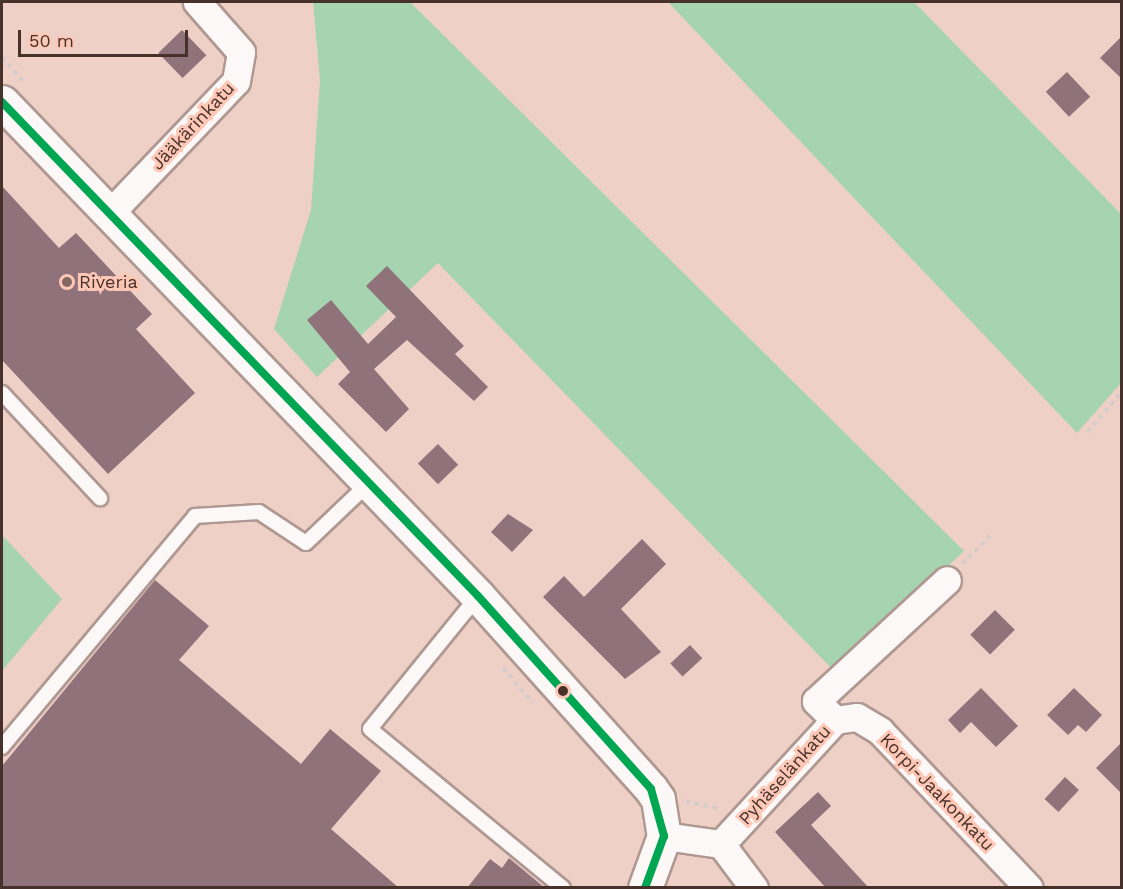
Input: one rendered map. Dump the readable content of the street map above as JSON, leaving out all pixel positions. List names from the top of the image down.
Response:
{
  "streets": {
    "street": ["Jääkärinkatu", "Pyhäselänkatu", "Korpi-Jaakonkatu"]
  },
  "crossings": [
    ["Pyhäselänkatu", "Korpi-Jaakonkatu"]
  ],
  "places": ["Riveria"],
  "scale_bar": "50 m"
}
